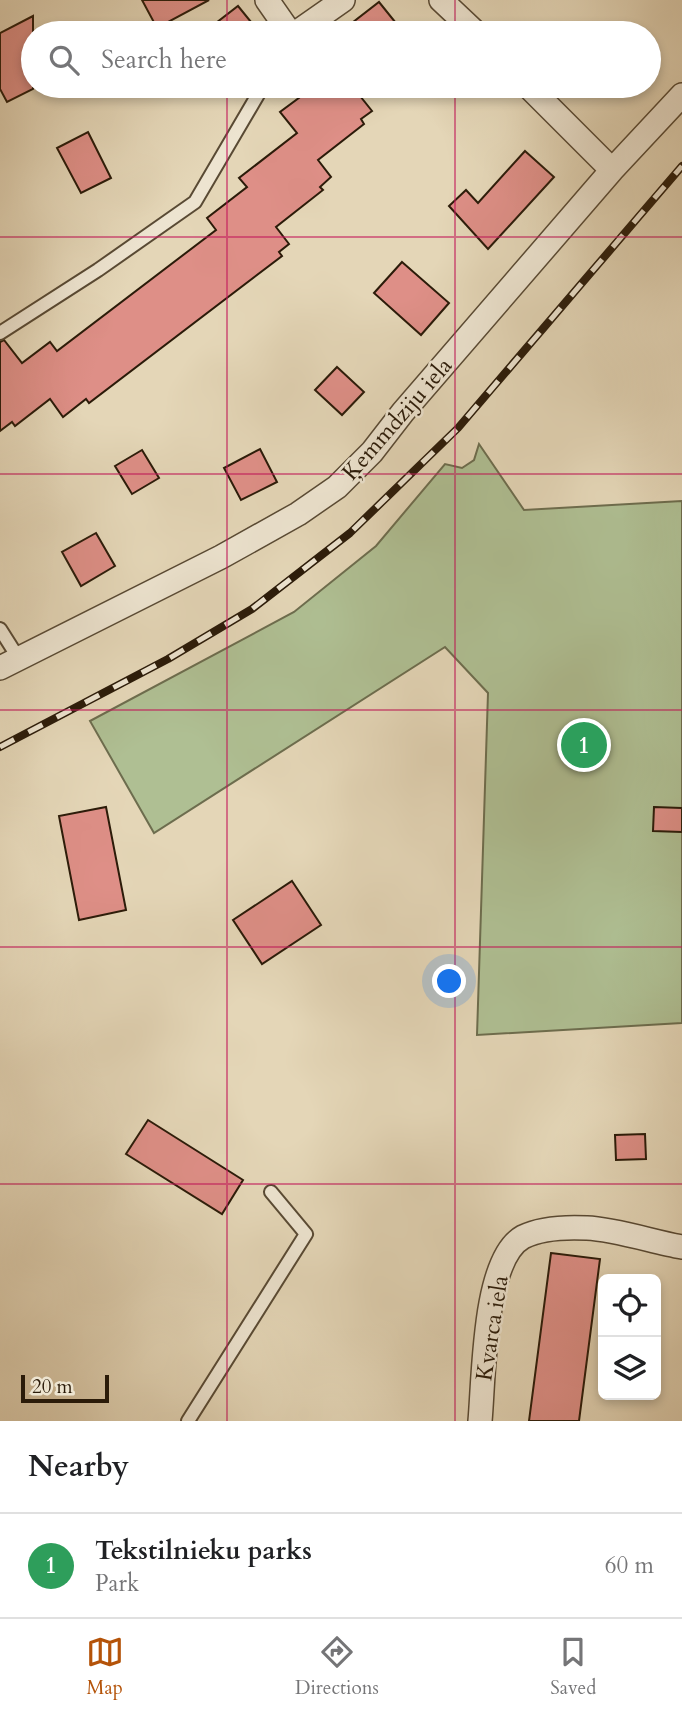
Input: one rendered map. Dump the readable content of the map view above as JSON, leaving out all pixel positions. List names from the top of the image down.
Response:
{
  "streets": {
    "street": ["Ķemmdziju iela", "Kvarca iela"]
  },
  "scale_bar": "20 m",
  "page": {
    "search": "Search here",
    "pins": "1",
    "scale": "20 m",
    "heading": "Nearby",
    "list": [
      {
        "mark": "1",
        "name": "Tekstilnieku parks",
        "note": "Park",
        "value": "60 m"
      }
    ],
    "nav": ["Map", "Directions", "Saved"]
  }
}
